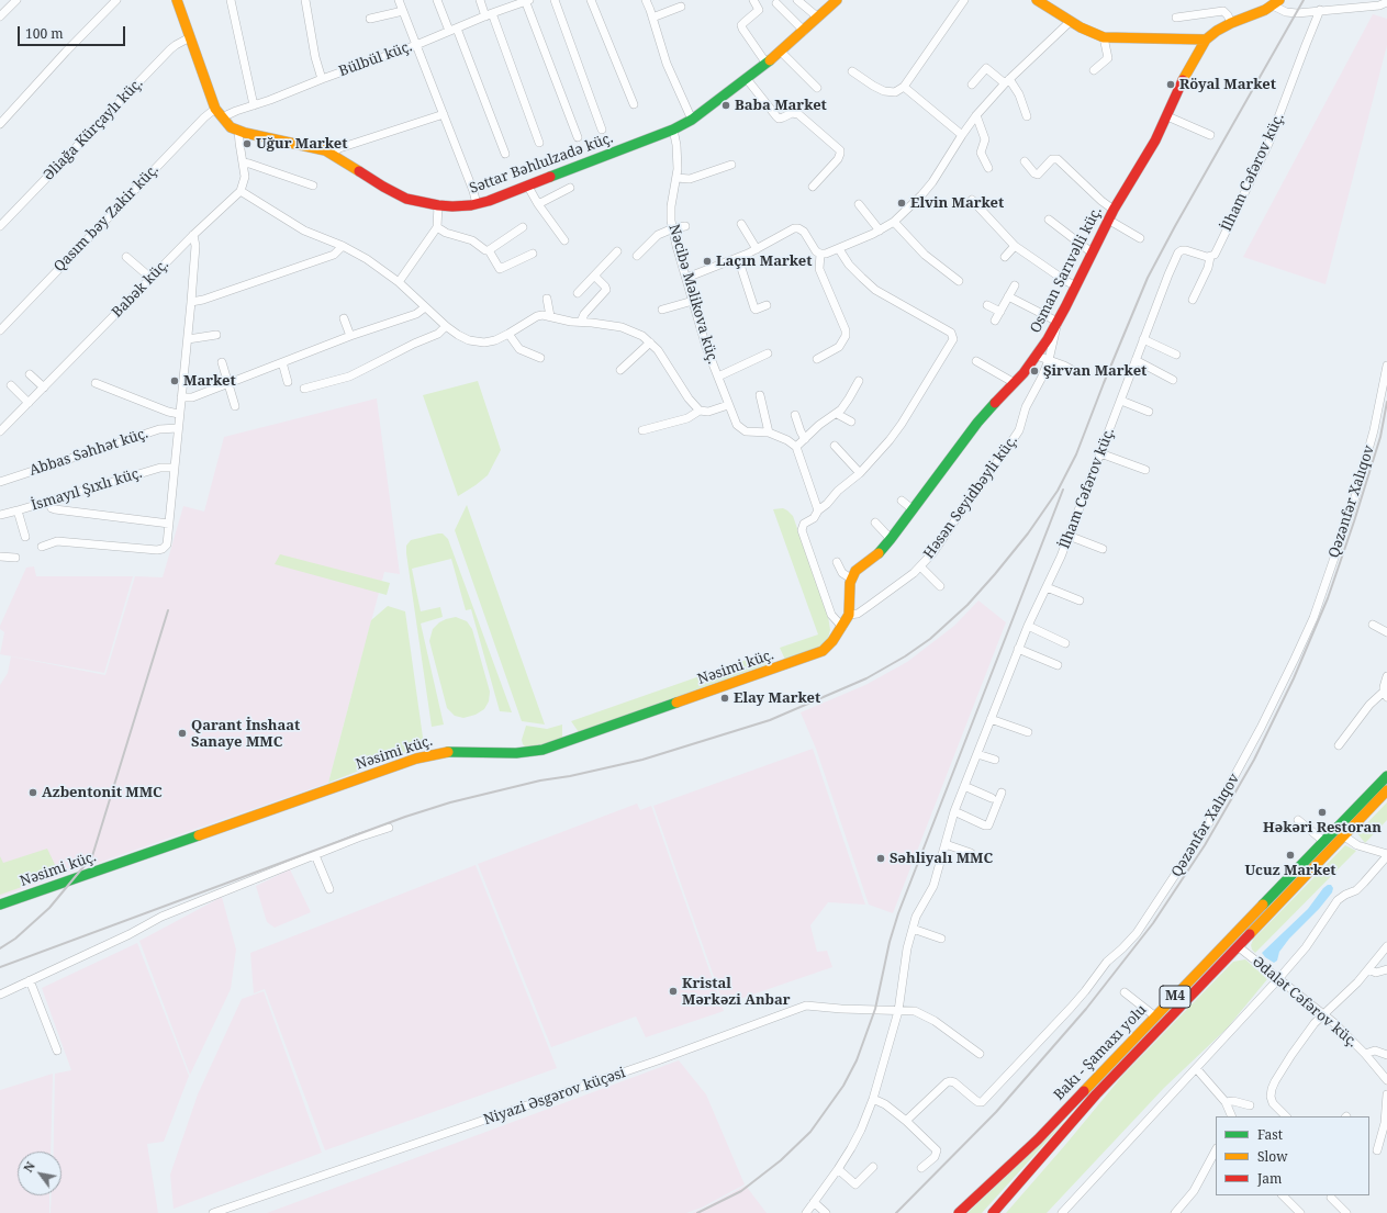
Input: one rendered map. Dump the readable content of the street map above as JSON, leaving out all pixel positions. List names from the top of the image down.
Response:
{
  "streets": {
    "main road": [
      "Səttar Bəhlulzadə küç.",
      "Osman Sarıvəlli küç.",
      "Nəsimi küç.",
      "M4",
      "Bakı - Şamaxı yolu"
    ],
    "street": [
      "Bülbül küç.",
      "Əliağa Kürçaylı küç.",
      "İlham Cəfərov küç.",
      "Qasım bəy Zakir küç.",
      "Babək küç.",
      "Nəcibə Məlikova küç.",
      "Abbas Səhhət küç.",
      "İsmayıl Şıxlı küç.",
      "Həsən Seyidbəyli küç.",
      "Qəzənfər Xalıqov",
      "Ədalət Cəfərov küç.",
      "Niyazi Əsgərov küçəsi"
    ]
  },
  "crossings": [
    ["Bülbül küç.", "Səttar Bəhlulzadə küç."],
    ["Əliağa Kürçaylı küç.", "Səttar Bəhlulzadə küç."],
    ["Səttar Bəhlulzadə küç.", "Qasım bəy Zakir küç."],
    ["Səttar Bəhlulzadə küç.", "Nəcibə Məlikova küç."],
    ["İlham Cəfərov küç.", "Niyazi Əsgərov küçəsi"],
    ["Osman Sarıvəlli küç.", "Həsən Seyidbəyli küç."],
    ["Ədalət Cəfərov küç.", "Bakı - Şamaxı yolu"]
  ],
  "places": [
    "Röyal Market",
    "Baba Market",
    "Uğur Market",
    "Elvin Market",
    "Laçın Market",
    "Şirvan Market",
    "Market",
    "Elay Market",
    "Qarant İnshaat Sanaye MMC",
    "Azbentonit MMC",
    "Həkəri Restoran",
    "Ucuz Market",
    "Səhliyalı MMC",
    "Kristal Mərkəzi Anbar"
  ],
  "legend": ["Fast", "Slow", "Jam"],
  "scale_bar": "100 m",
  "north": "top left"
}
